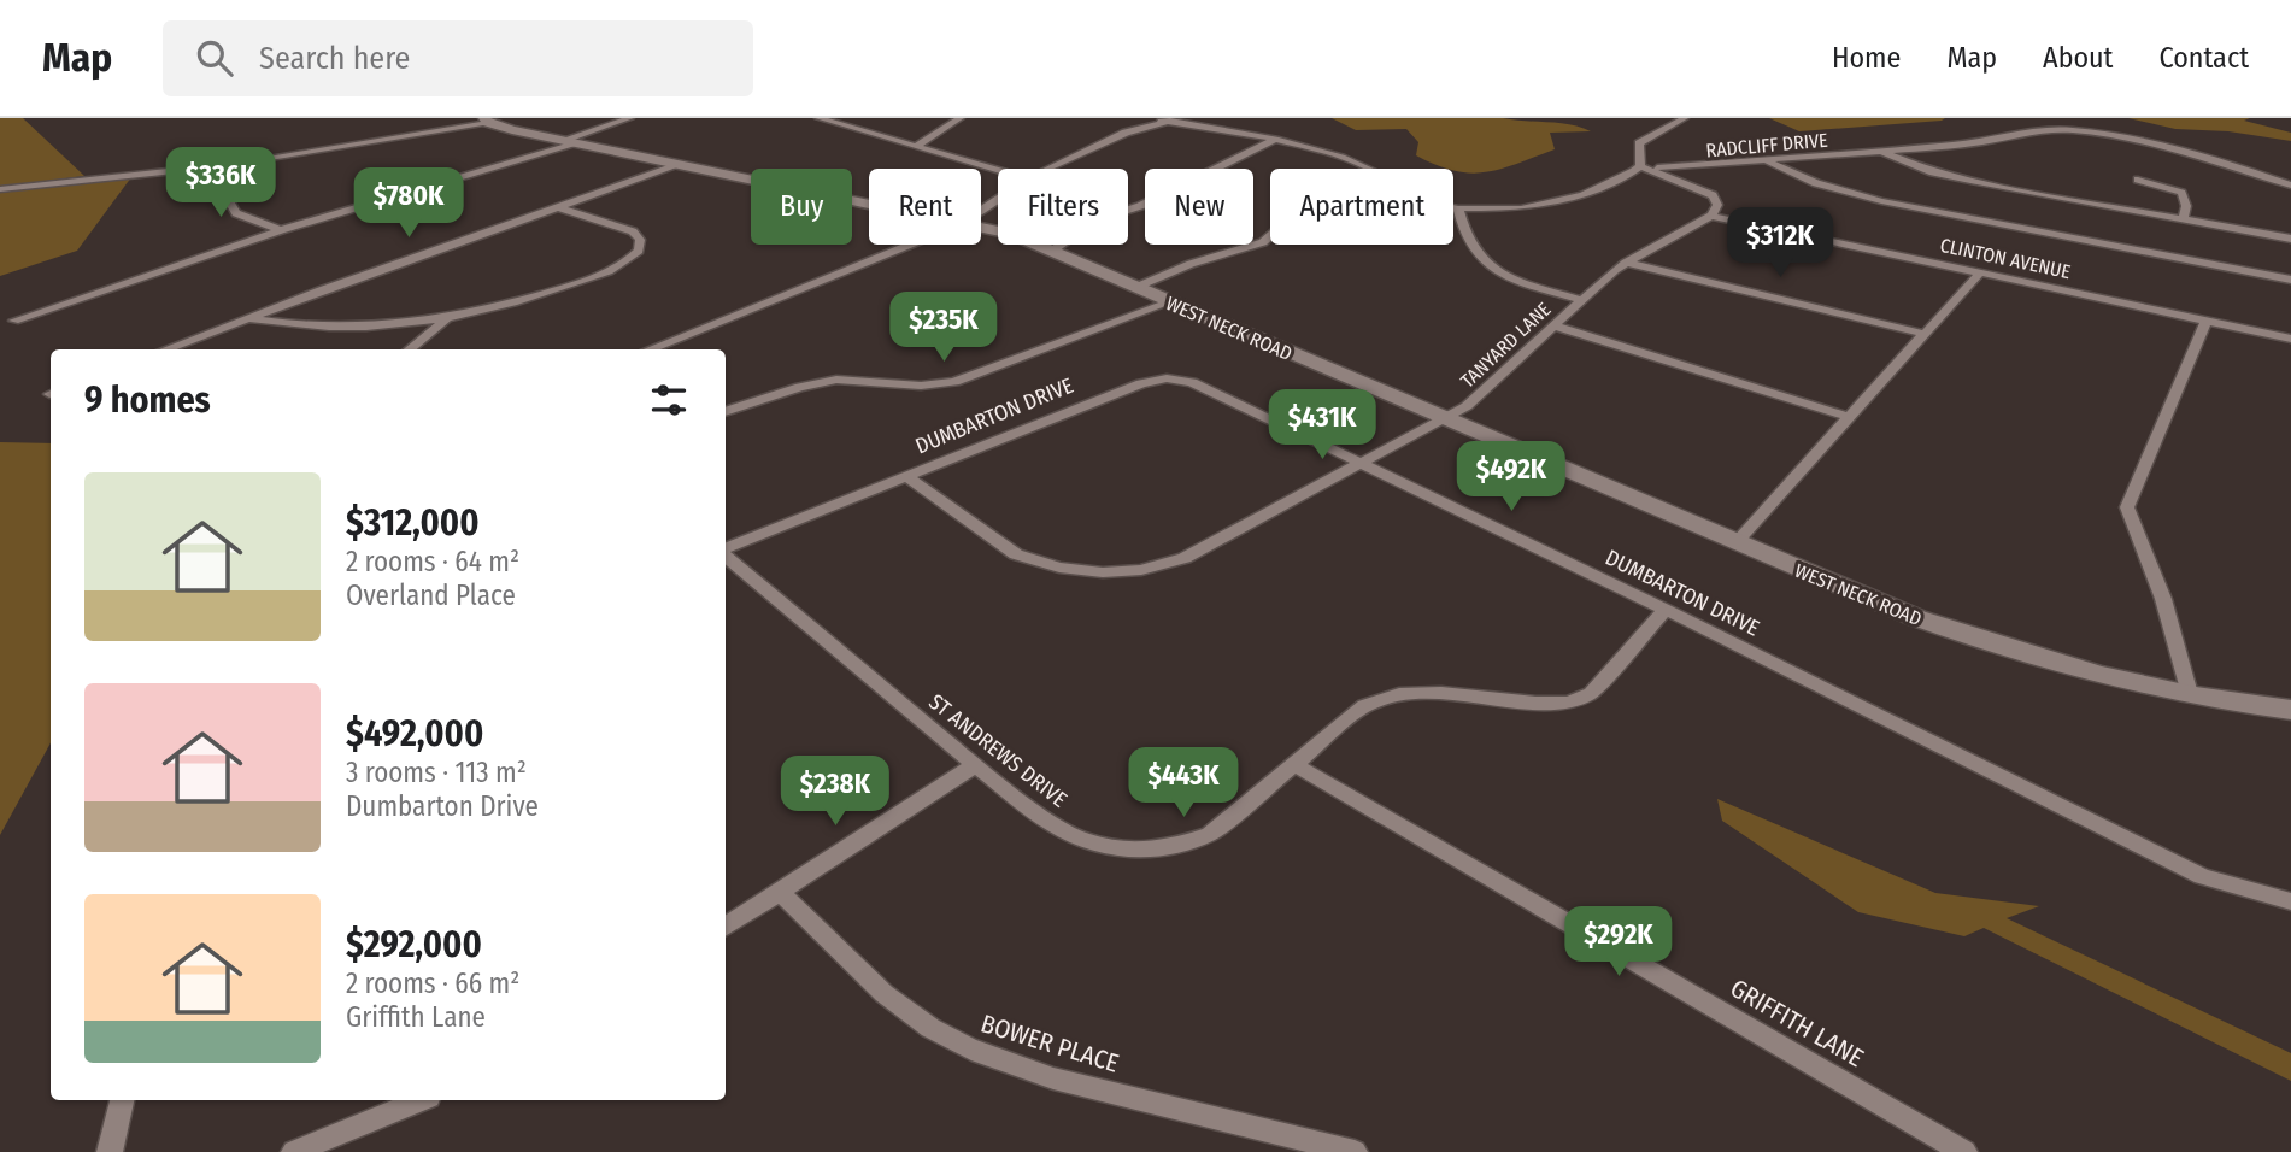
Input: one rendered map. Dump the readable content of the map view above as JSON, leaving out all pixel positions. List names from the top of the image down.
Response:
{
  "streets": {
    "street": [
      "RADCLIFF DRIVE",
      "CLINTON AVENUE",
      "WEST NECK ROAD",
      "TANYARD LANE",
      "DUMBARTON DRIVE",
      "ST ANDREWS DRIVE",
      "GRIFFITH LANE",
      "BOWER PLACE"
    ]
  },
  "crossings": [
    ["CLINTON AVENUE", "TANYARD LANE"],
    ["WEST NECK ROAD", "TANYARD LANE"],
    ["TANYARD LANE", "DUMBARTON DRIVE"],
    ["DUMBARTON DRIVE", "ST ANDREWS DRIVE"],
    ["ST ANDREWS DRIVE", "GRIFFITH LANE"]
  ],
  "page": {
    "header": "Map",
    "search": "Search here",
    "nav": [
      "Home",
      "Map",
      "About",
      "Contact"
    ],
    "price": [
      "$336K",
      "$780K",
      "$312K",
      "$235K",
      "$431K",
      "$492K",
      "$443K",
      "$238K",
      "$292K"
    ],
    "chip": [
      "Buy",
      "Rent",
      "Filters",
      "New",
      "Apartment"
    ],
    "heading": "9 homes",
    "list": [
      {
        "name": "$312,000",
        "note": "2 rooms · 64 m² · Overland Place"
      },
      {
        "name": "$492,000",
        "note": "3 rooms · 113 m² · Dumbarton Drive"
      },
      {
        "name": "$292,000",
        "note": "2 rooms · 66 m² · Griffith Lane"
      }
    ]
  }
}
